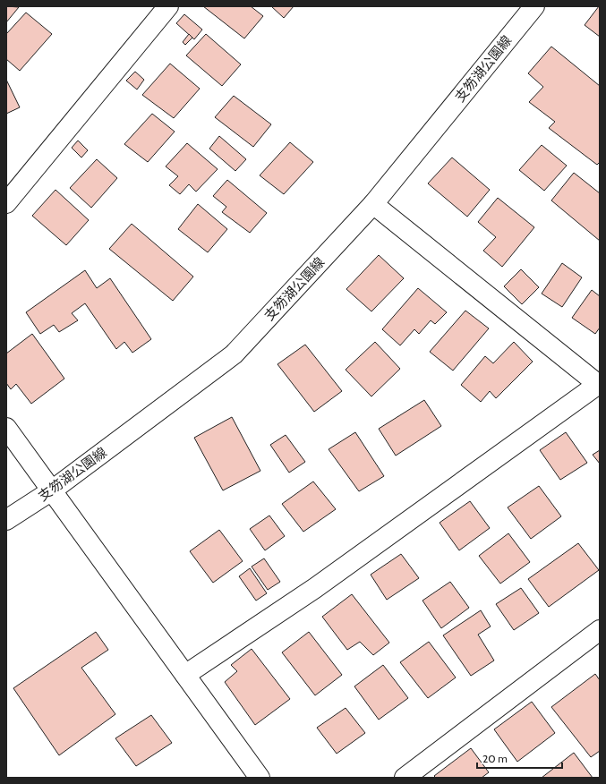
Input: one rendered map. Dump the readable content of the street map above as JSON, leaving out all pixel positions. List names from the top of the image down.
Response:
{
  "streets": {
    "street": ["支笏湖公園線"]
  },
  "scale_bar": "20 m"
}
